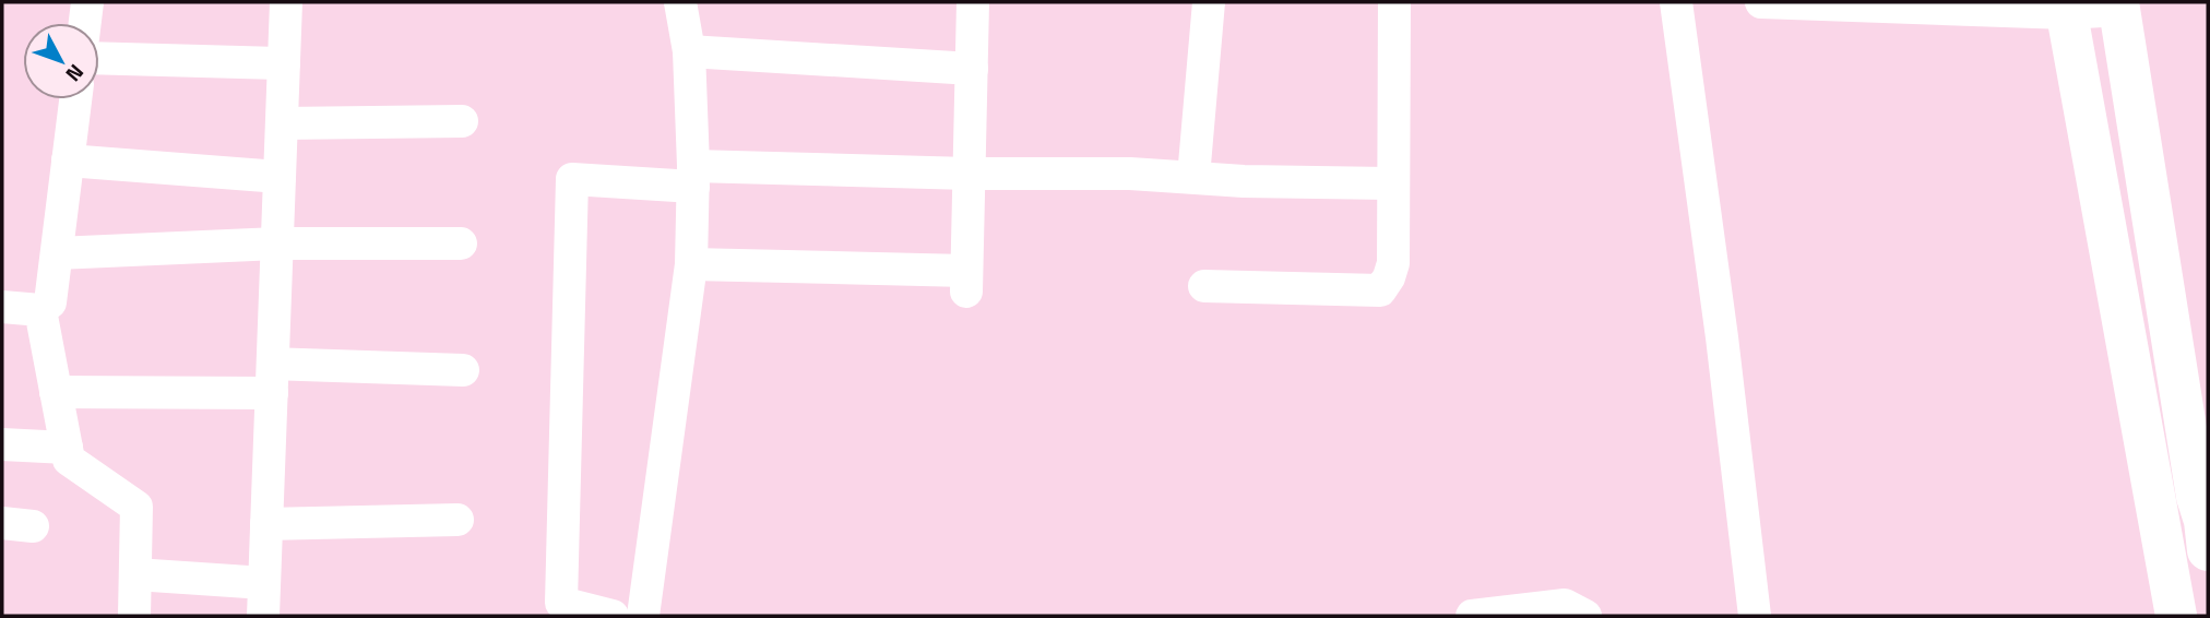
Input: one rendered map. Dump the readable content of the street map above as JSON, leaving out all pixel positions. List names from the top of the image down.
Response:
{
  "north": "bottom right"
}
